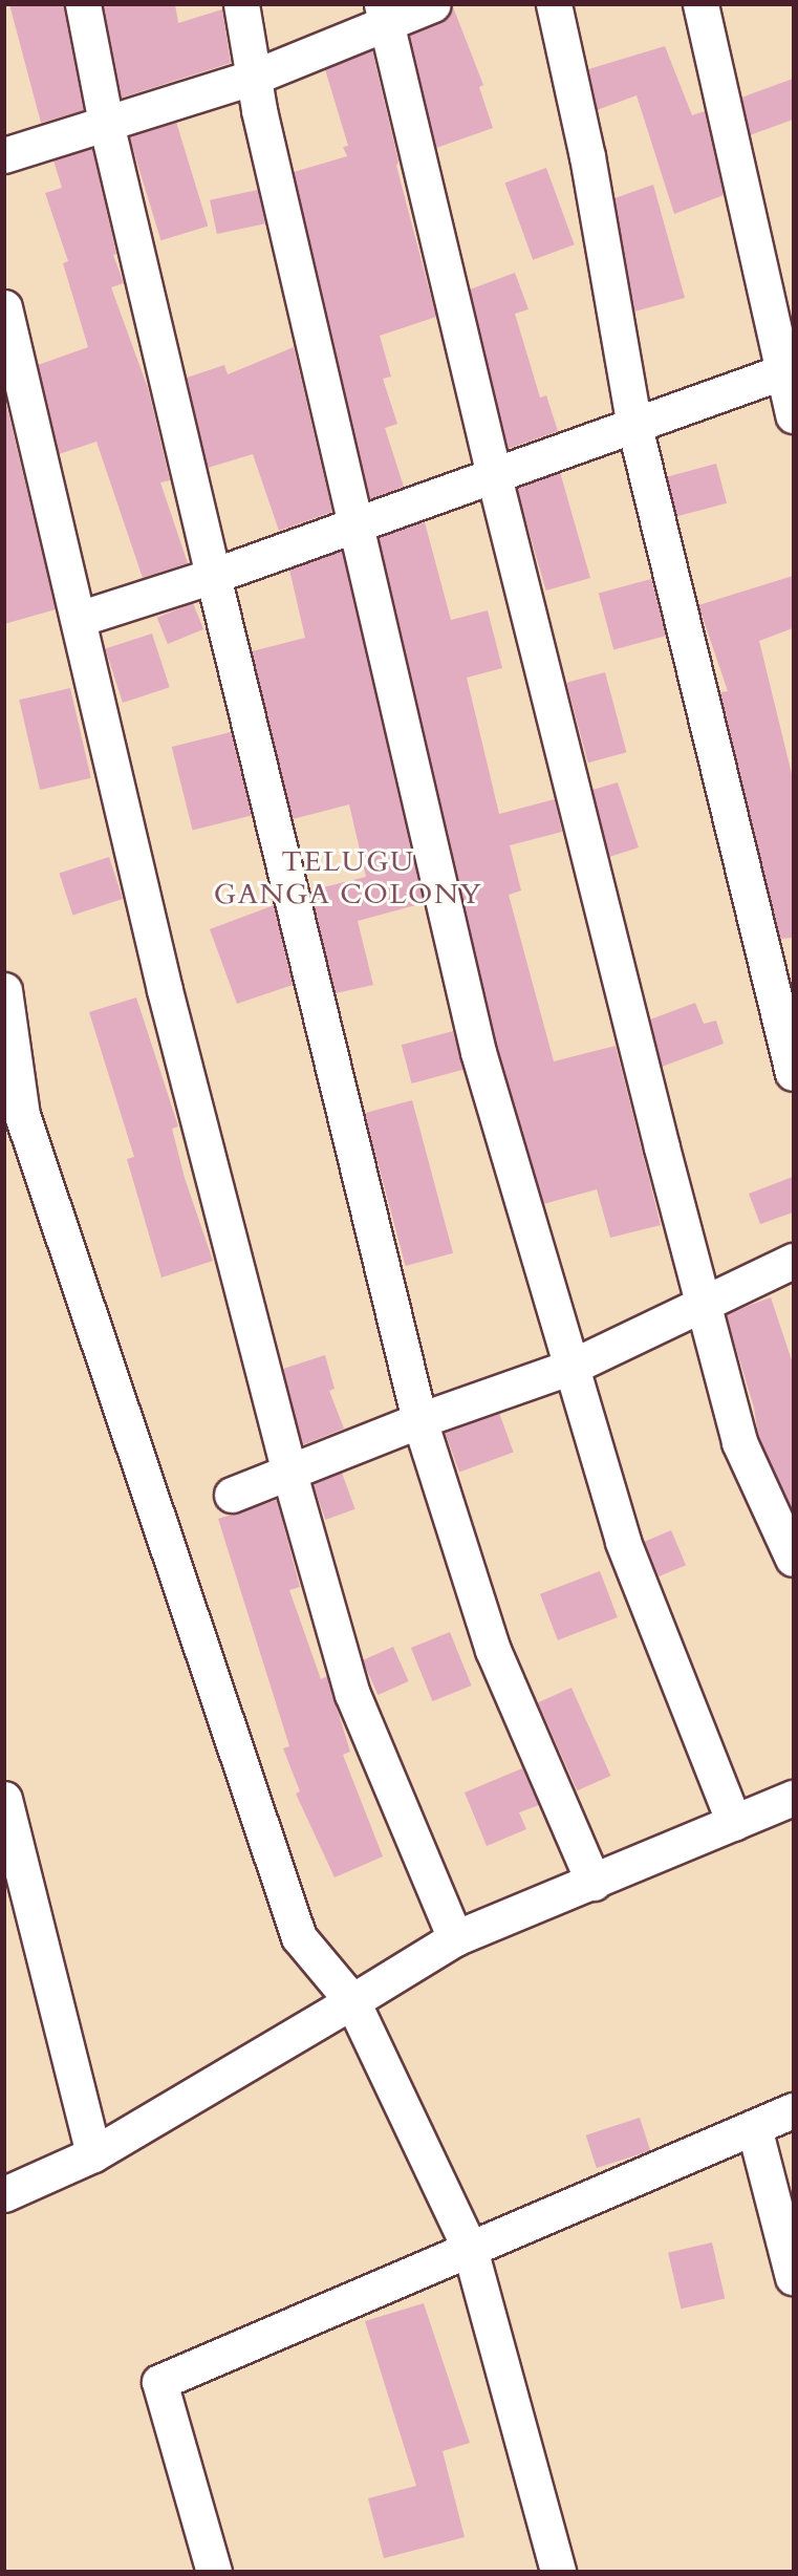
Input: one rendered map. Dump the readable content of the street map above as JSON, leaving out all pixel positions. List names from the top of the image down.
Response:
{
  "districts": ["TELUGU GANGA COLONY"]
}
